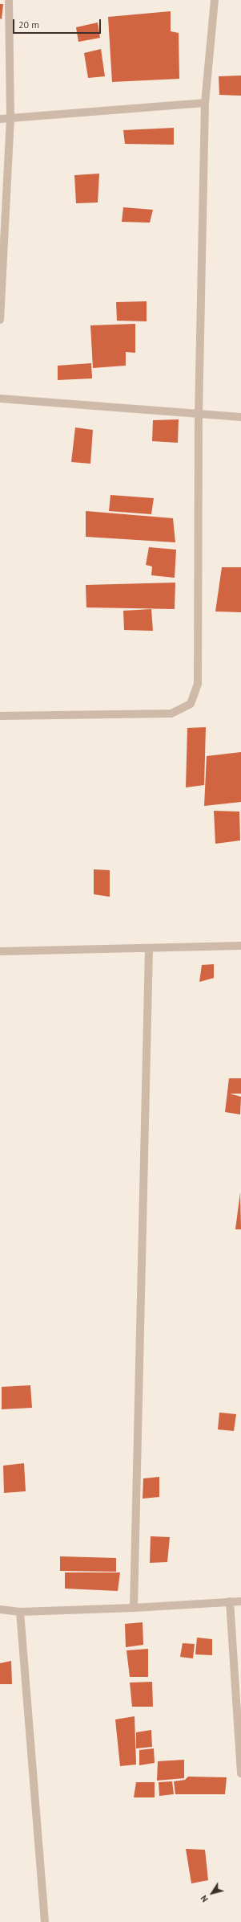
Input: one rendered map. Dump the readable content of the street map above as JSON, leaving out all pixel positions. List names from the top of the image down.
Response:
{
  "scale_bar": "20 m",
  "north": "bottom left"
}
